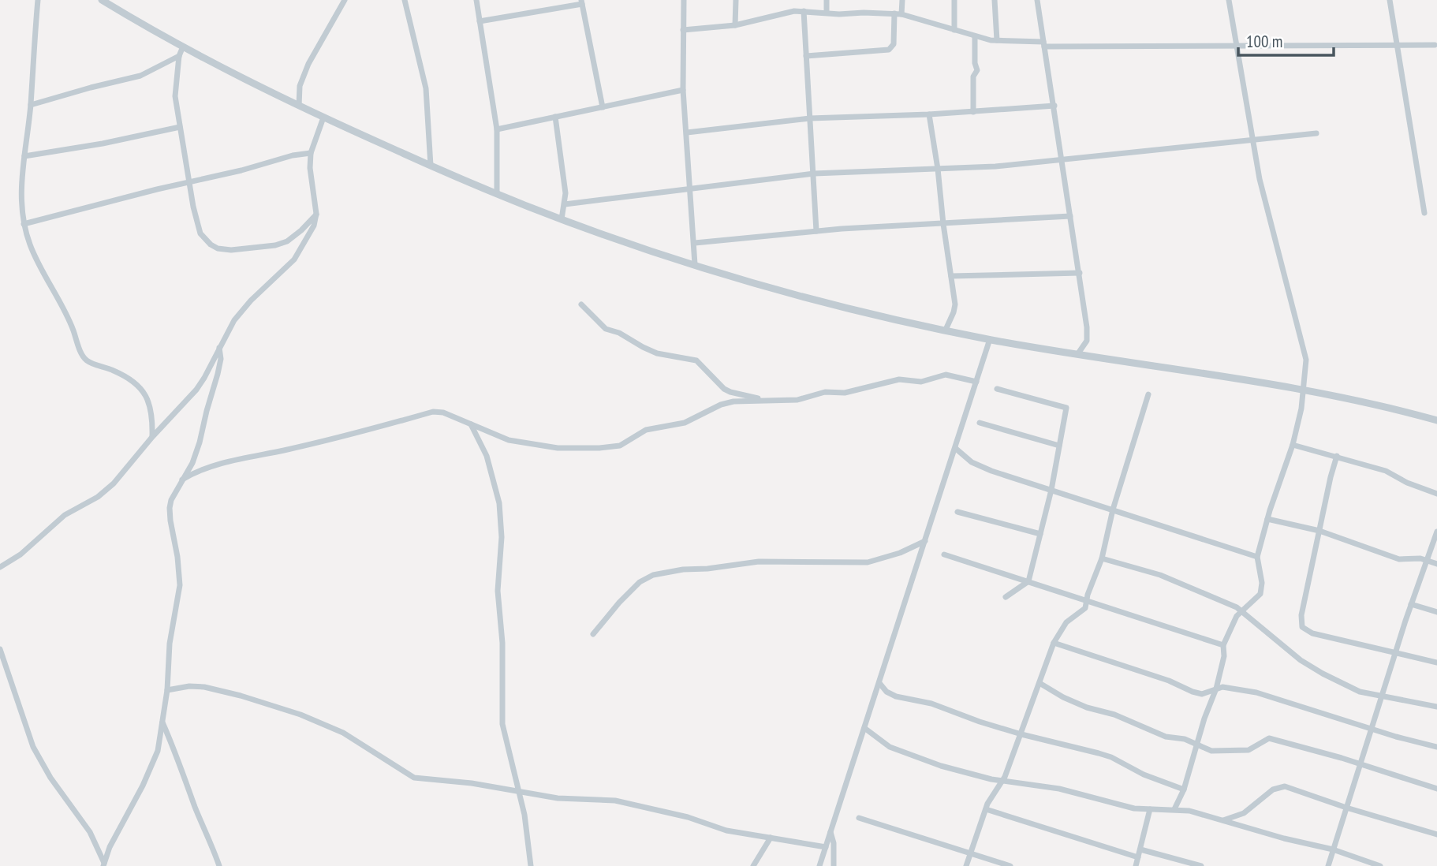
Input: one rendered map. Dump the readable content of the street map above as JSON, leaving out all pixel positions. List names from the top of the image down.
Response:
{
  "scale_bar": "100 m"
}
